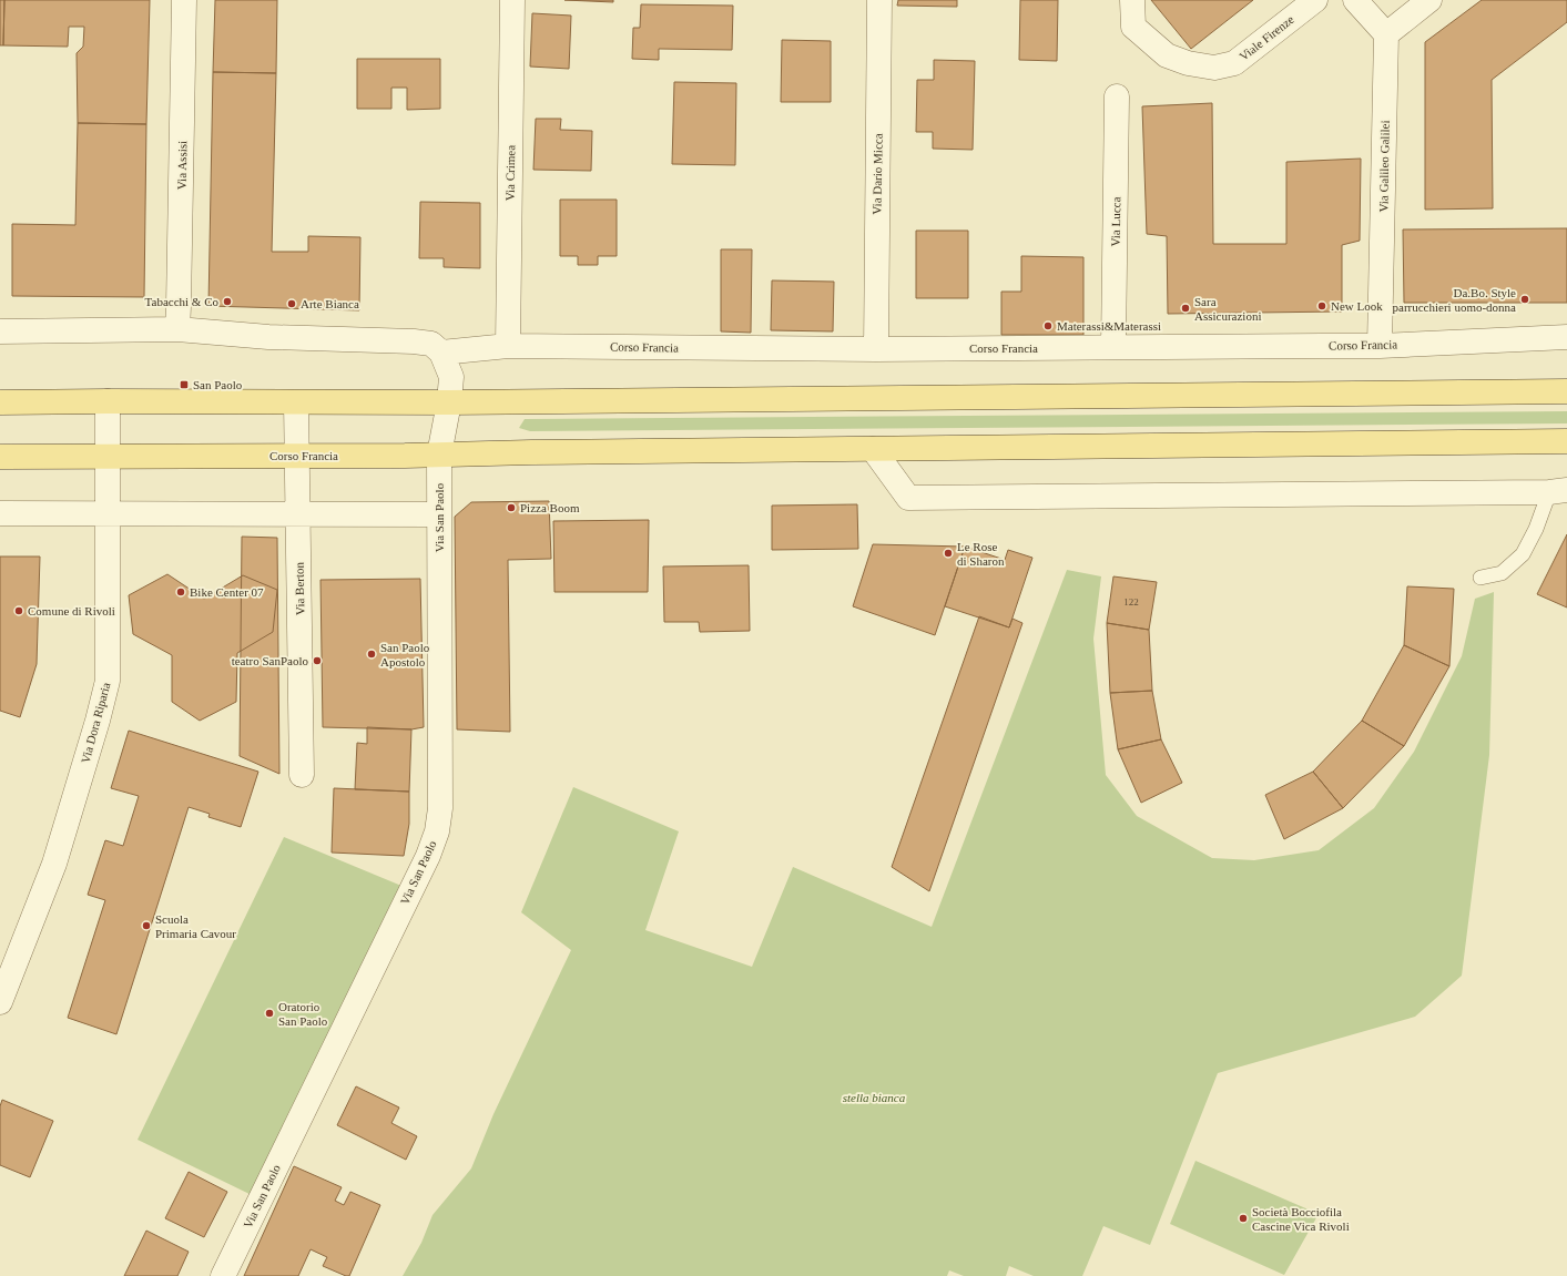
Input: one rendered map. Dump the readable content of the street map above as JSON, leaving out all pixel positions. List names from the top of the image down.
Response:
{
  "streets": {
    "main road": ["Corso Francia"],
    "street": [
      "Viale Firenze",
      "Via Assisi",
      "Via Galileo Galilei",
      "Via Crimea",
      "Via Dario Micca",
      "Via Lucca",
      "Via San Paolo",
      "Via Berton",
      "Via Dora Riparia"
    ]
  },
  "crossings": [
    ["Via Galileo Galilei", "Corso Francia"],
    ["Via Crimea", "Corso Francia"],
    ["Via Dario Micca", "Corso Francia"],
    ["Via Lucca", "Corso Francia"],
    ["Corso Francia", "Via San Paolo"],
    ["Corso Francia", "Via Berton"],
    ["Corso Francia", "Via Dora Riparia"]
  ],
  "parks": ["stella bianca"],
  "places": {
    "other": [
      "Da.Bo. Style parrucchieri uomo-donna",
      "Tabacchi & Co",
      "Arte Bianca",
      "New Look",
      "Sara Assicurazioni",
      "Materassi&Materassi",
      "Pizza Boom",
      "Le Rose di Sharon",
      "Bike Center 07",
      "Comune di Rivoli",
      "San Paolo Apostolo",
      "teatro SanPaolo",
      "Scuola Primaria Cavour",
      "Oratorio San Paolo",
      "Società Bocciofila Cascine Vica Rivoli"
    ],
    "transit": ["San Paolo"]
  },
  "house_numbers": ["122"]
}
